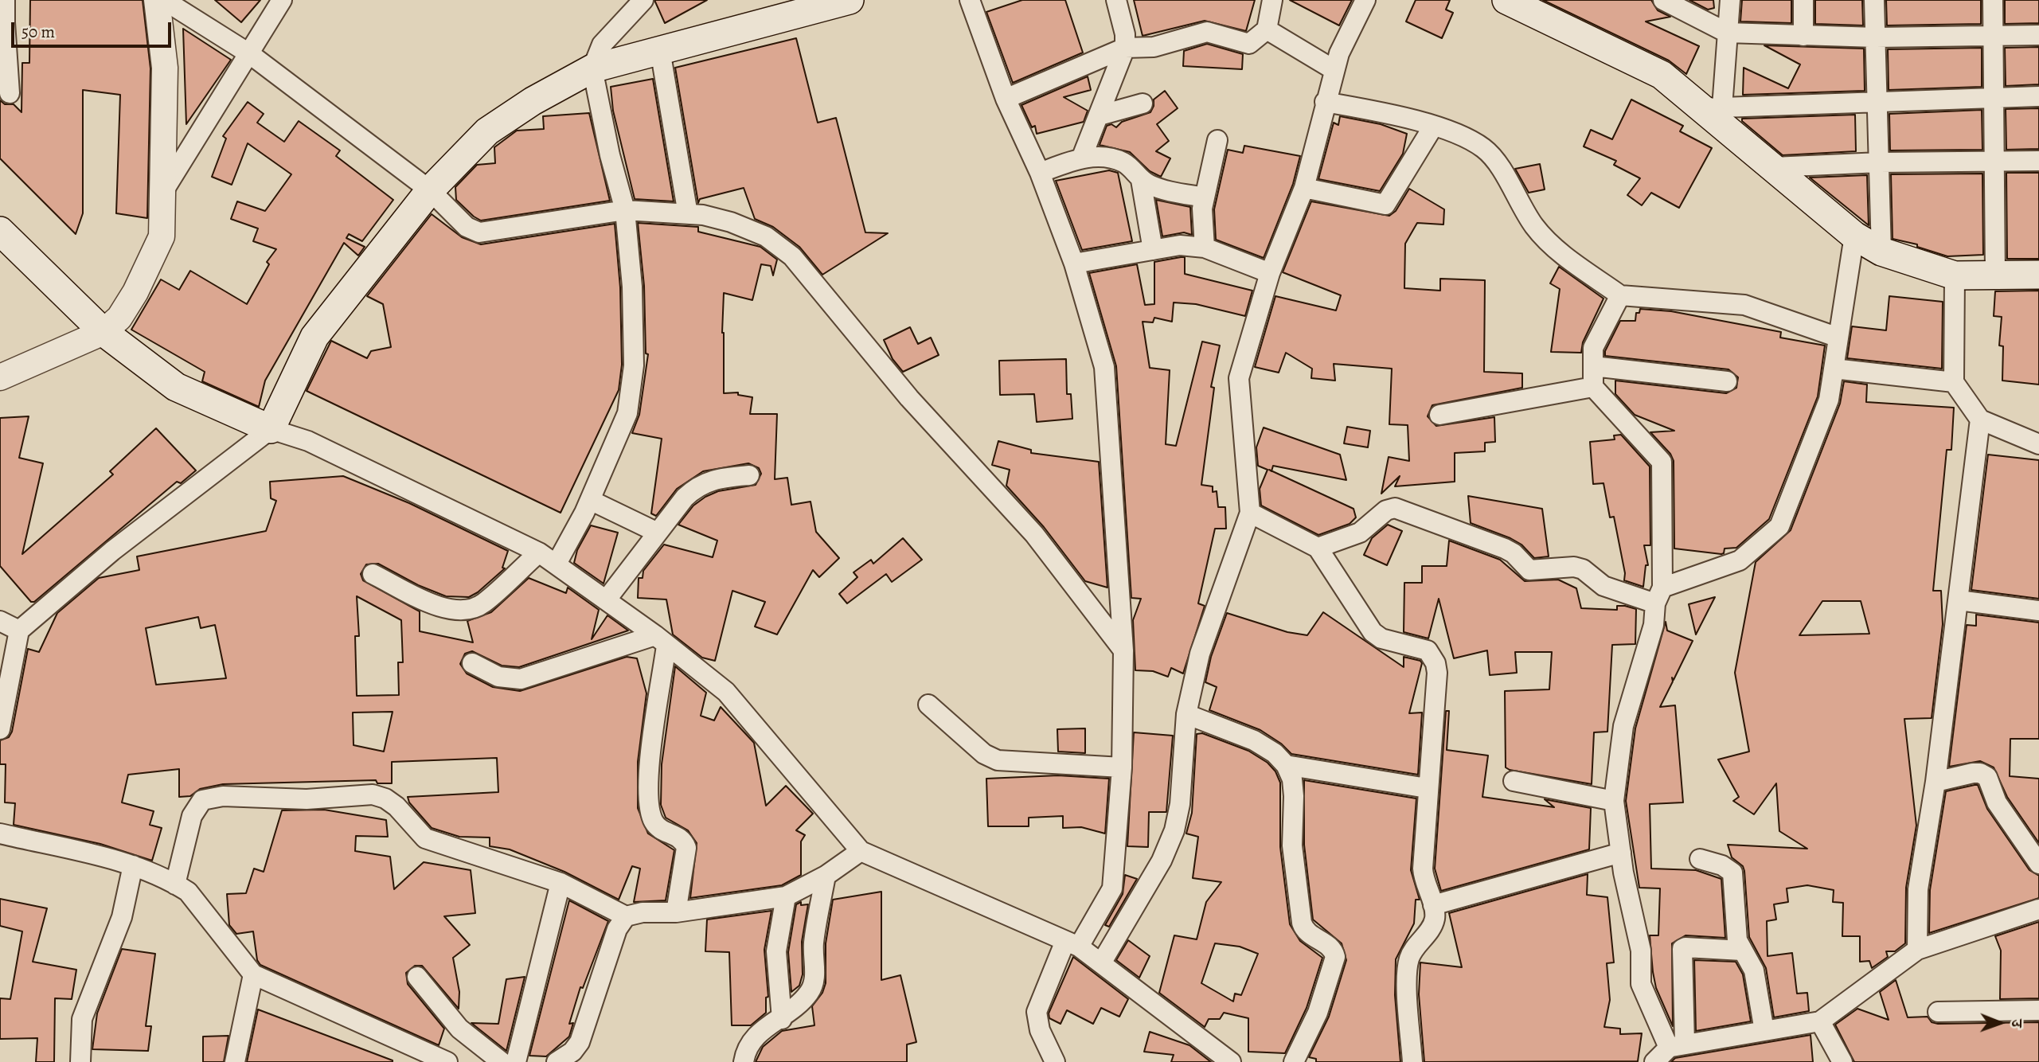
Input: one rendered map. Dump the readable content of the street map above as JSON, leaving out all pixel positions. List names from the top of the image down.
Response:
{
  "scale_bar": "50 m",
  "north": "right"
}
